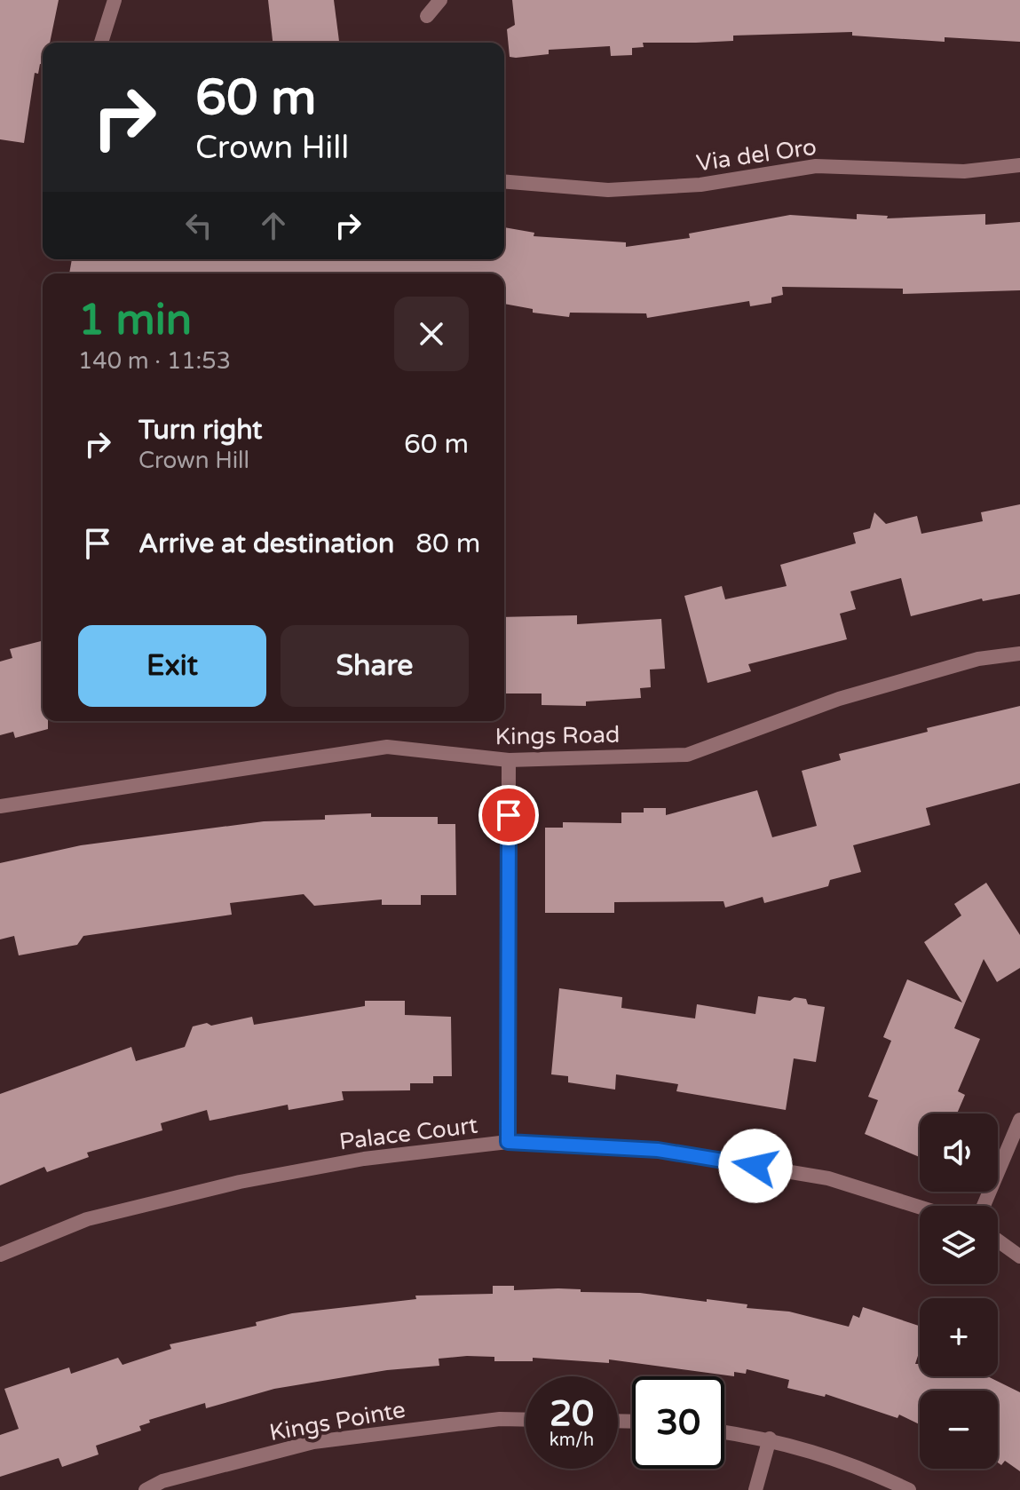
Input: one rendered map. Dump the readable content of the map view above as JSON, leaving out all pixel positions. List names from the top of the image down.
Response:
{
  "streets": {
    "street": [
      "Via del Oro",
      "Kings Road",
      "Palace Court",
      "Kings Pointe"
    ]
  },
  "page": {
    "turn": ["60 m", "Crown Hill"],
    "heading": ["1 min", "140 m · 11:53"],
    "list": [
      {
        "name": "Turn right",
        "note": "Crown Hill",
        "value": "60 m"
      },
      {
        "name": "Arrive at destination",
        "value": "80 m"
      }
    ],
    "buttons": ["Exit", "Share"],
    "map_buttons": ["+", "−"],
    "speed": "20 km/h",
    "limit": "30"
  }
}
